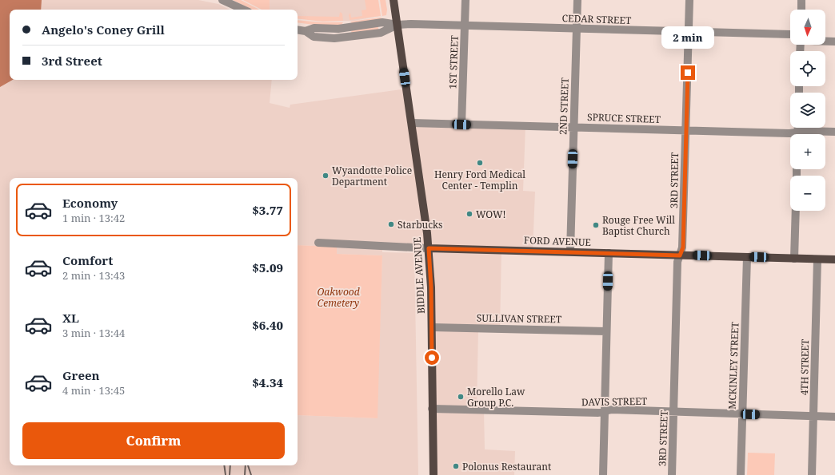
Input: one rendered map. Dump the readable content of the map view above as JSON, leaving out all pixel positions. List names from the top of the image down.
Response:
{
  "streets": {
    "main road": ["FORD AVENUE", "BIDDLE AVENUE"],
    "street": [
      "CEDAR STREET",
      "1ST STREET",
      "2ND STREET",
      "SPRUCE STREET",
      "3RD STREET",
      "SULLIVAN STREET",
      "MCKINLEY STREET",
      "4TH STREET",
      "DAVIS STREET"
    ]
  },
  "crossings": [
    ["CEDAR STREET", "1ST STREET"],
    ["CEDAR STREET", "2ND STREET"],
    ["CEDAR STREET", "3RD STREET"],
    ["CEDAR STREET", "BIDDLE AVENUE"],
    ["1ST STREET", "SPRUCE STREET"],
    ["2ND STREET", "SPRUCE STREET"],
    ["2ND STREET", "FORD AVENUE"],
    ["SPRUCE STREET", "3RD STREET"],
    ["SPRUCE STREET", "BIDDLE AVENUE"],
    ["3RD STREET", "FORD AVENUE"],
    ["3RD STREET", "DAVIS STREET"],
    ["FORD AVENUE", "BIDDLE AVENUE"],
    ["FORD AVENUE", "MCKINLEY STREET"],
    ["FORD AVENUE", "4TH STREET"],
    ["BIDDLE AVENUE", "SULLIVAN STREET"],
    ["BIDDLE AVENUE", "DAVIS STREET"],
    ["MCKINLEY STREET", "DAVIS STREET"],
    ["4TH STREET", "DAVIS STREET"]
  ],
  "parks": ["Oakwood Cemetery"],
  "places": [
    "Henry Ford Medical Center - Templin",
    "Wyandotte Police Department",
    "WOW!",
    "Starbucks",
    "Rouge Free Will Baptist Church",
    "Morello Law Group P.C.",
    "Polonus Restaurant"
  ],
  "north": "bottom",
  "page": {
    "map_buttons": ["+", "−"],
    "banner": ["Angelo's Coney Grill", "3rd Street"],
    "bubble": "2 min",
    "list": [
      {
        "name": "Economy",
        "note": "1 min · 13:42",
        "value": "$3.77"
      },
      {
        "name": "Comfort",
        "note": "2 min · 13:43",
        "value": "$5.09"
      },
      {
        "name": "XL",
        "note": "3 min · 13:44",
        "value": "$6.40"
      },
      {
        "name": "Green",
        "note": "4 min · 13:45",
        "value": "$4.34"
      }
    ],
    "buttons": "Confirm"
  }
}
